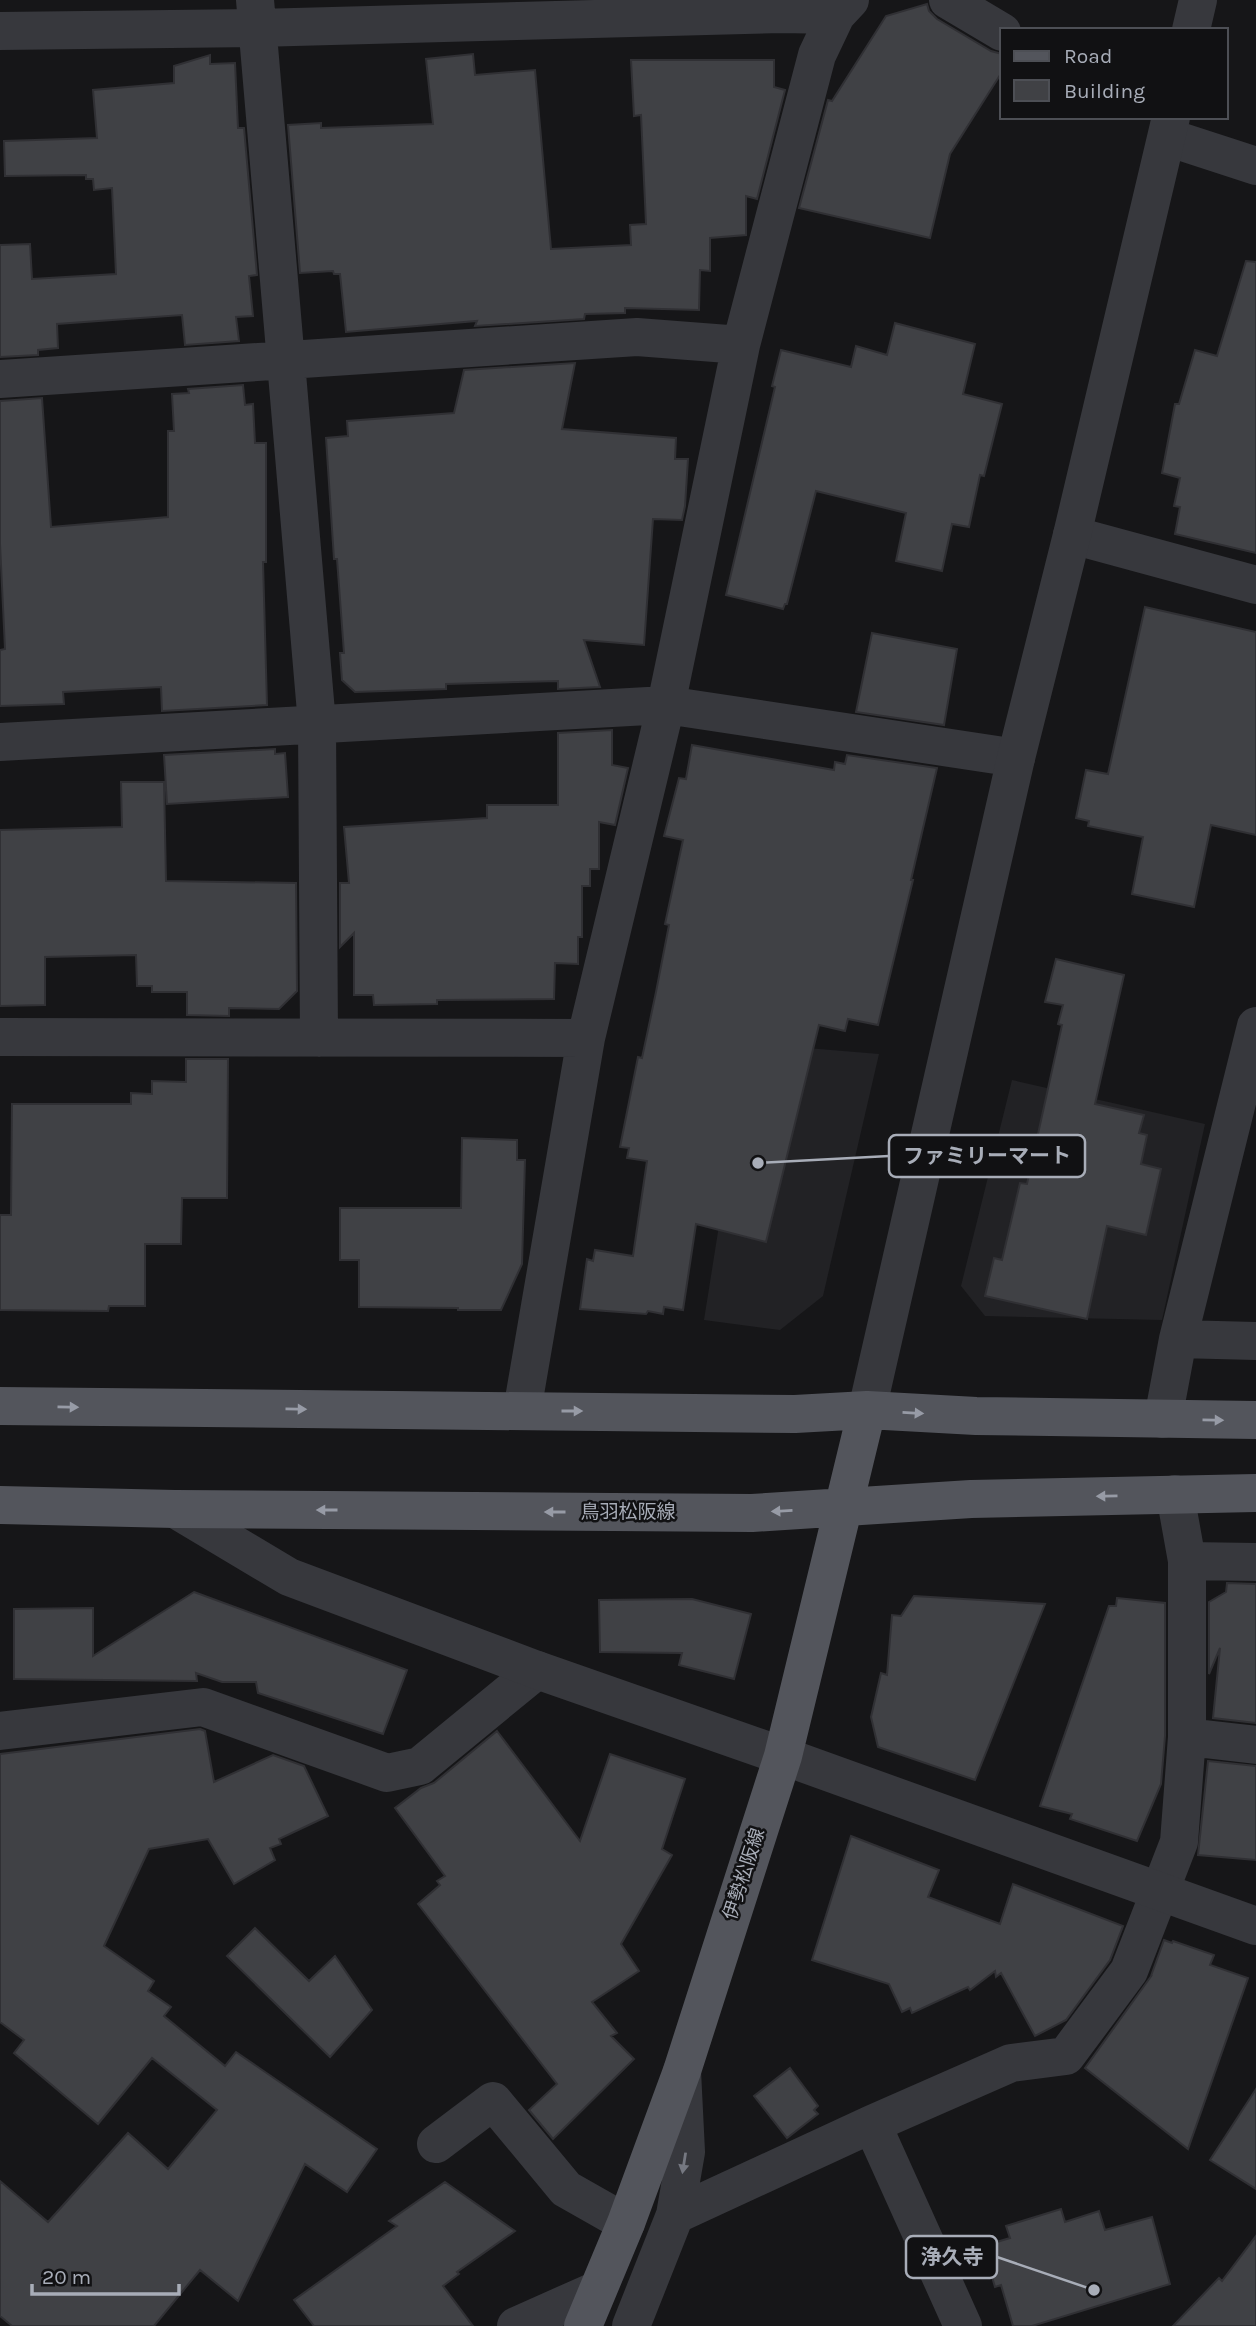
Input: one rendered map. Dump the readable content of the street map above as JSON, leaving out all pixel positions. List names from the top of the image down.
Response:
{
  "streets": {
    "main road": ["鳥羽松阪線", "伊勢松阪線"]
  },
  "crossings": [
    ["鳥羽松阪線", "伊勢松阪線"]
  ],
  "places": ["ファミリーマート", "浄久寺"],
  "legend": ["Road", "Building"],
  "scale_bar": "20 m"
}
